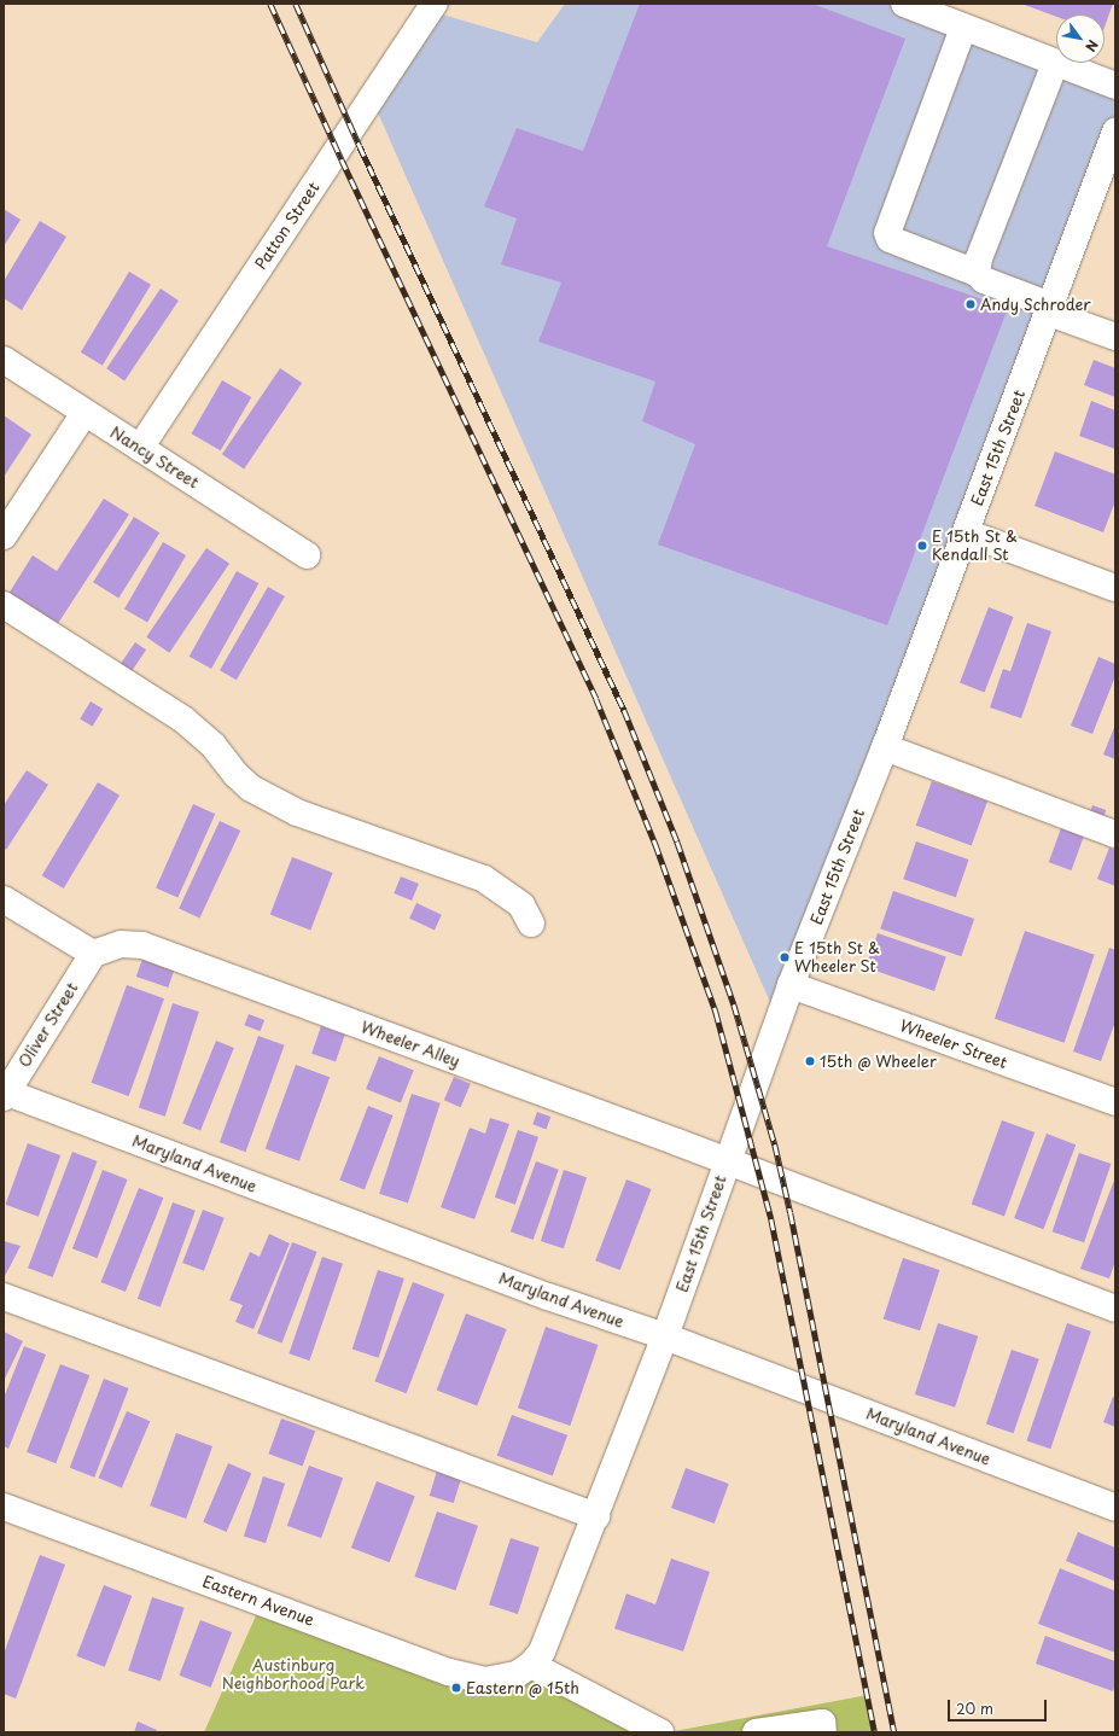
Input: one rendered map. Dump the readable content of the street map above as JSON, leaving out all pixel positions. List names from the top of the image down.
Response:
{
  "streets": {
    "street": [
      "Patton Street",
      "East 15th Street",
      "Nancy Street",
      "Oliver Street",
      "Wheeler Alley",
      "Wheeler Street",
      "Maryland Avenue",
      "Eastern Avenue"
    ]
  },
  "crossings": [
    ["Patton Street", "Nancy Street"],
    ["East 15th Street", "Wheeler Alley"],
    ["East 15th Street", "Wheeler Street"],
    ["East 15th Street", "Maryland Avenue"],
    ["East 15th Street", "Eastern Avenue"],
    ["Oliver Street", "Wheeler Alley"],
    ["Oliver Street", "Maryland Avenue"]
  ],
  "parks": ["Austinburg Neighborhood Park"],
  "places": [
    "Andy Schroder",
    "E 15th St & Kendall St",
    "E 15th St & Wheeler St",
    "15th @ Wheeler",
    "Eastern @ 15th"
  ],
  "scale_bar": "20 m",
  "north": "bottom right"
}
